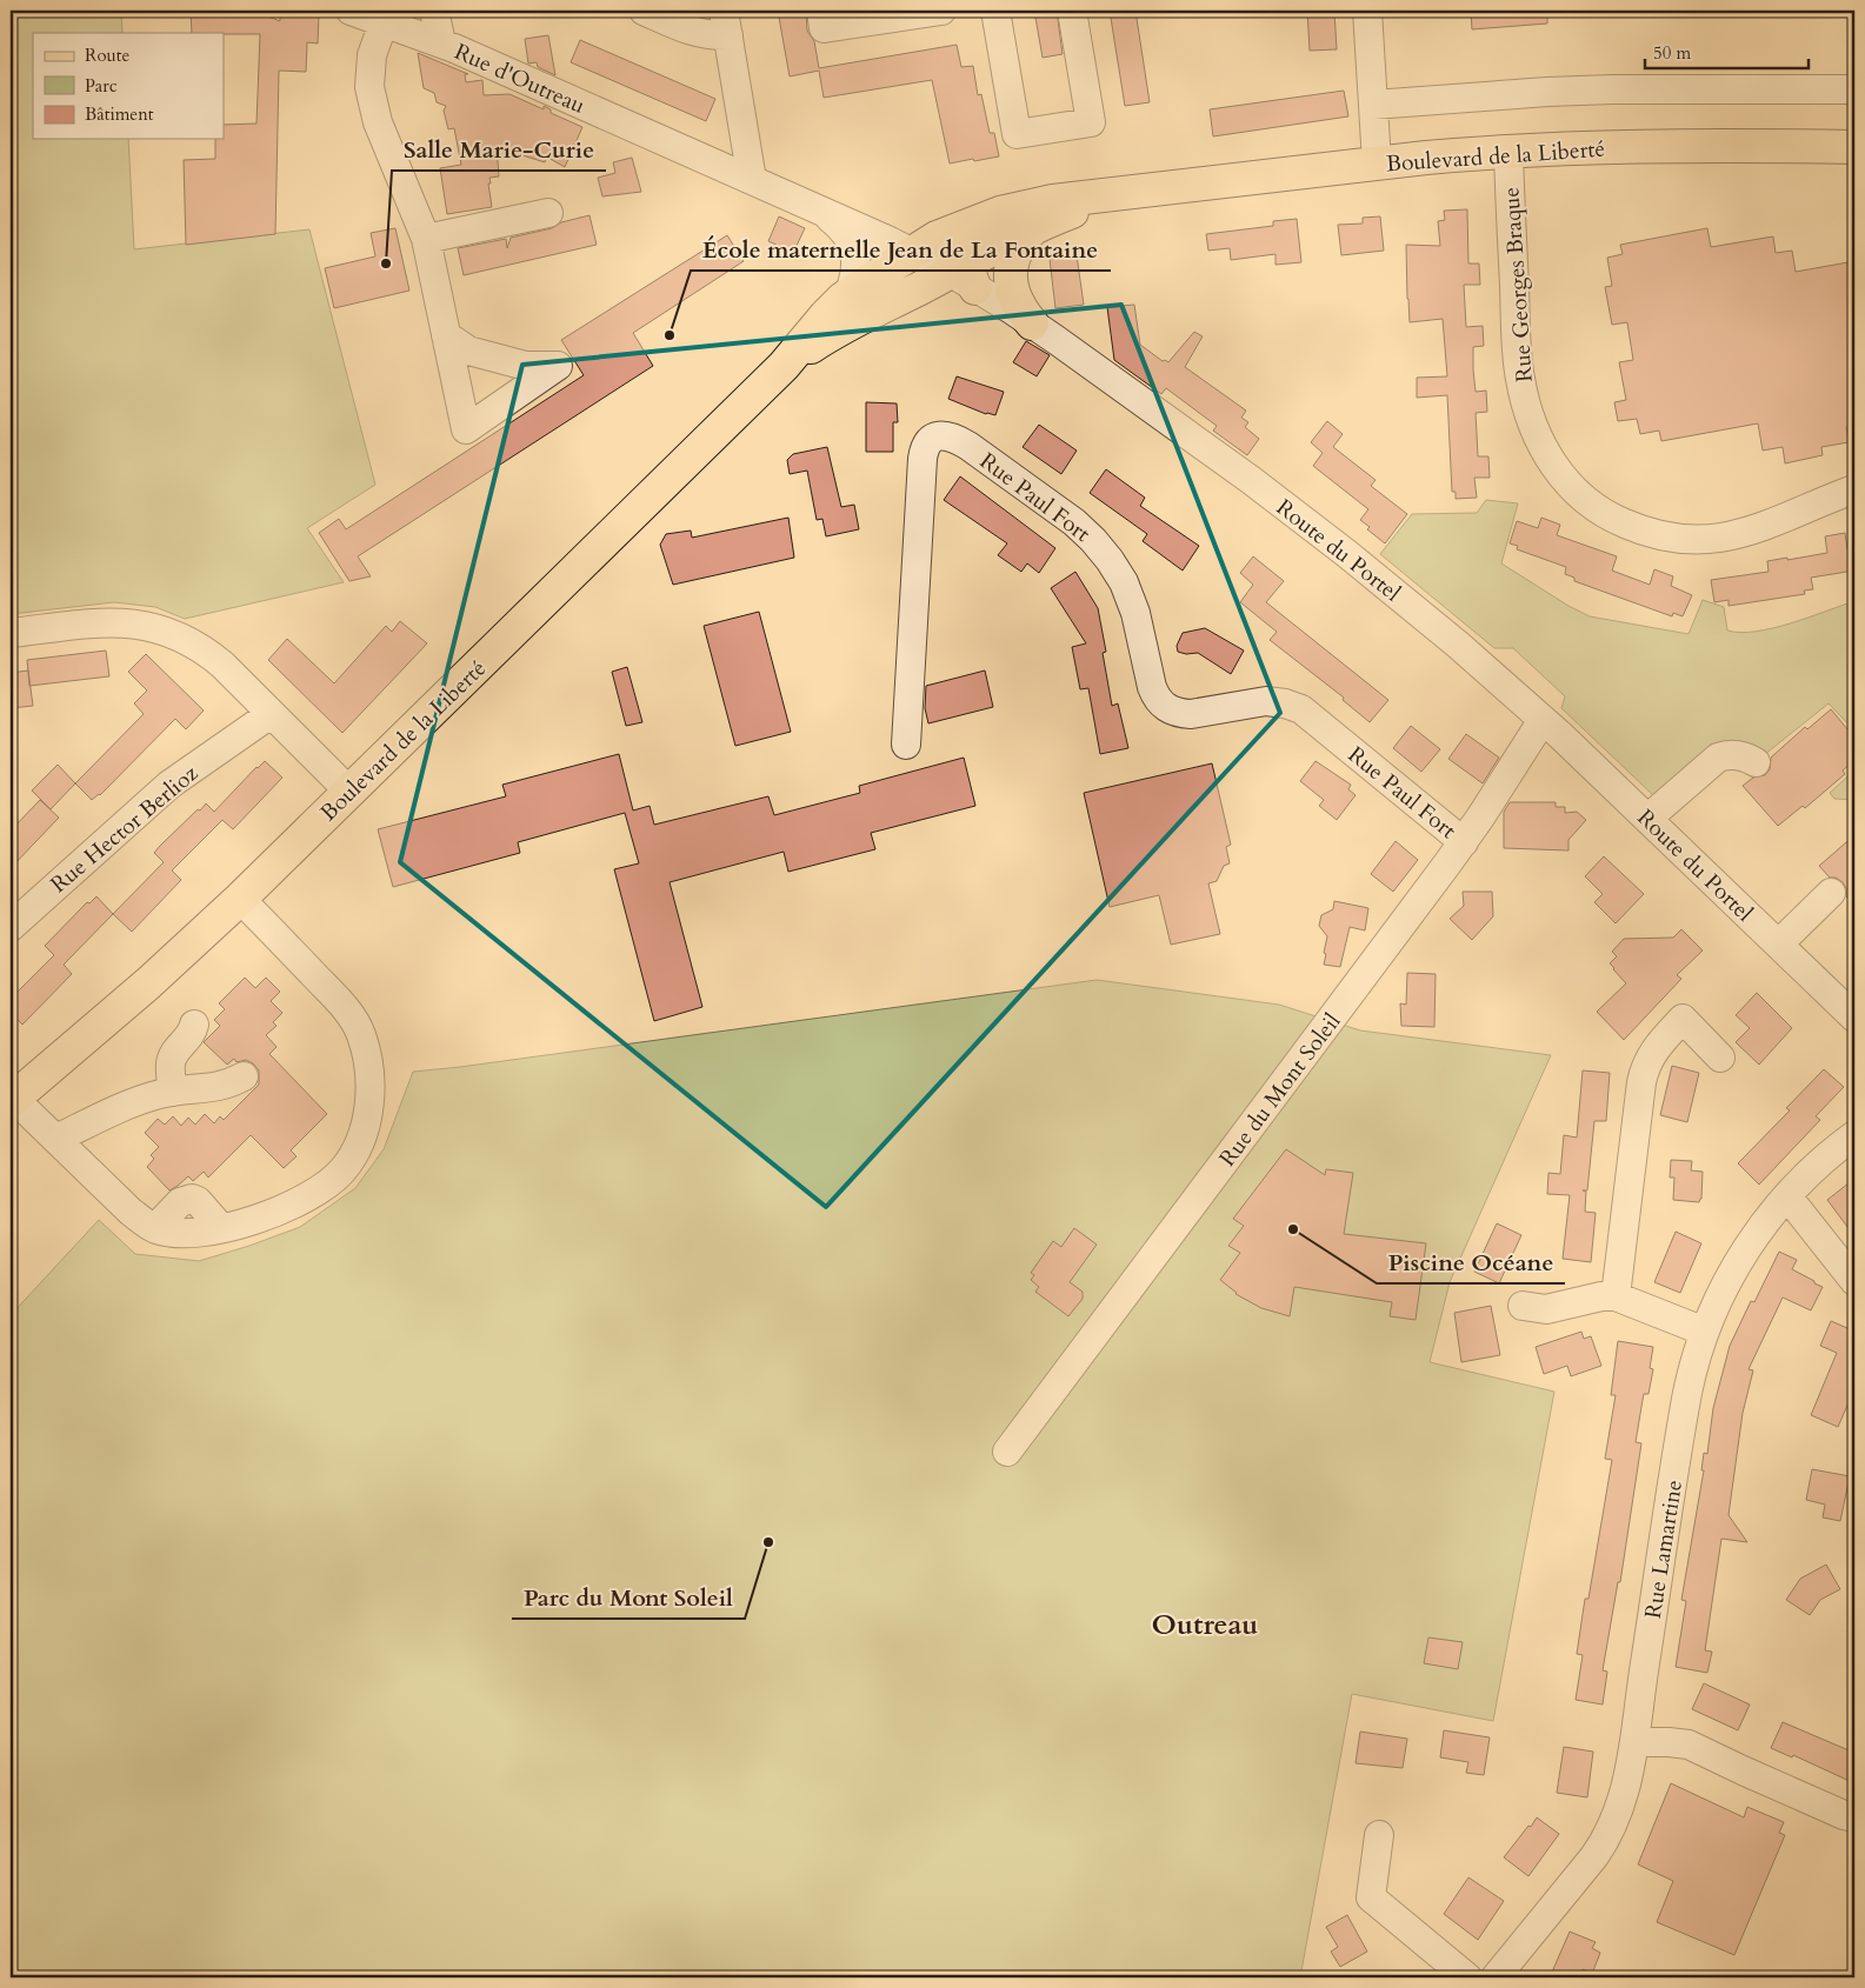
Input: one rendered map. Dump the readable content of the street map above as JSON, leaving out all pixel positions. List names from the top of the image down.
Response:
{
  "streets": {
    "main road": ["Boulevard de la Liberté"],
    "street": [
      "Rue d'Outreau",
      "Rue Georges Braque",
      "Rue Paul Fort",
      "Route du Portel",
      "Rue Hector Berlioz",
      "Rue du Mont Soleil",
      "Rue Lamartine"
    ]
  },
  "crossings": [
    ["Rue d'Outreau", "Route du Portel"],
    ["Boulevard de la Liberté", "Rue Georges Braque"],
    ["Boulevard de la Liberté", "Route du Portel"],
    ["Rue Paul Fort", "Rue du Mont Soleil"],
    ["Route du Portel", "Rue du Mont Soleil"]
  ],
  "districts": ["Outreau"],
  "places": [
    "Salle Marie-Curie",
    "École maternelle Jean de La Fontaine",
    "Piscine Océane",
    "Parc du Mont Soleil"
  ],
  "legend": ["Route", "Parc", "Bâtiment"],
  "scale_bar": "50 m"
}
